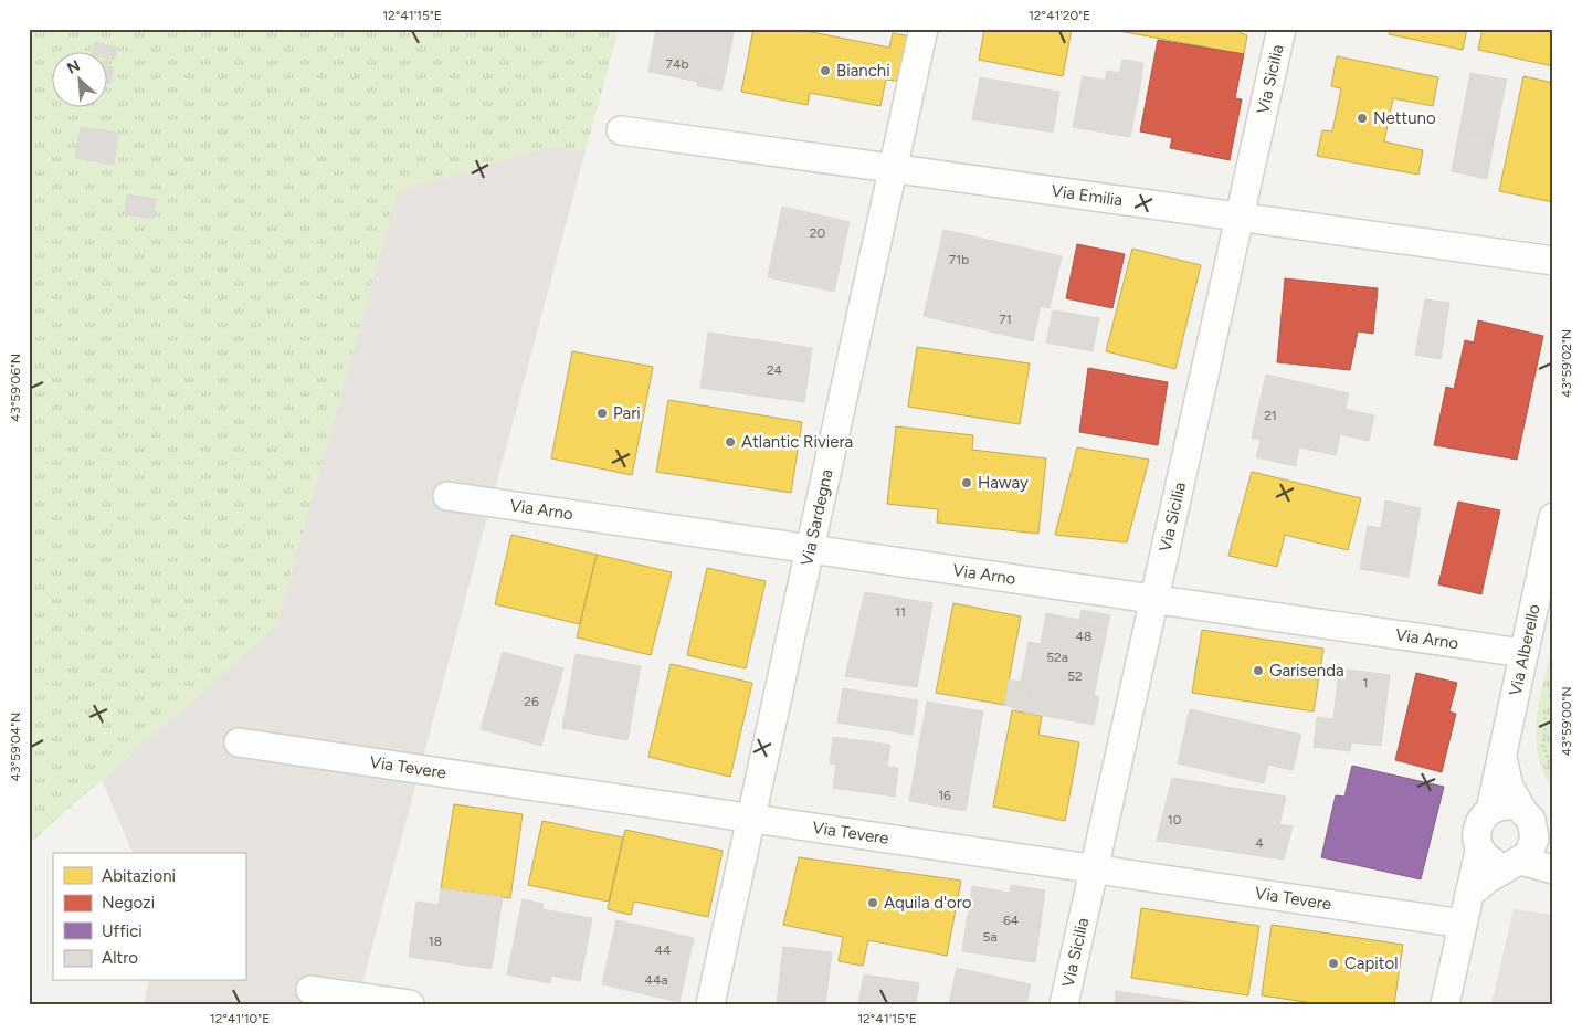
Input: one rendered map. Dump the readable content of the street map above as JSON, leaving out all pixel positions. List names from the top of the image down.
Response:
{
  "streets": {
    "street": [
      "Via Sicilia",
      "Via Emilia",
      "Via Arno",
      "Via Sardegna",
      "Via Alberello",
      "Via Tevere"
    ]
  },
  "crossings": [
    ["Via Sicilia", "Via Emilia"],
    ["Via Sicilia", "Via Arno"],
    ["Via Sicilia", "Via Tevere"],
    ["Via Emilia", "Via Sardegna"],
    ["Via Arno", "Via Sardegna"],
    ["Via Arno", "Via Alberello"],
    ["Via Sardegna", "Via Tevere"],
    ["Via Alberello", "Via Tevere"]
  ],
  "places": [
    "Bianchi",
    "Nettuno",
    "Pari",
    "Atlantic Riviera",
    "Haway",
    "Garisenda",
    "Aquila d'oro",
    "Capitol"
  ],
  "house_numbers": [
    "74b",
    "20",
    "71b",
    "71",
    "24",
    "21",
    "11",
    "48",
    "52a",
    "52",
    "1",
    "26",
    "16",
    "10",
    "4",
    "64",
    "5a",
    "18",
    "44",
    "44a"
  ],
  "legend": [
    "Abitazioni",
    "Negozi",
    "Uffici",
    "Altro"
  ],
  "north": "top left",
  "coordinates": [
    "12°41'15\"E",
    "12°41'20\"E",
    "43°59'02\"N",
    "43°59'06\"N",
    "43°59'00\"N",
    "43°59'04\"N",
    "12°41'10\"E"
  ]
}
